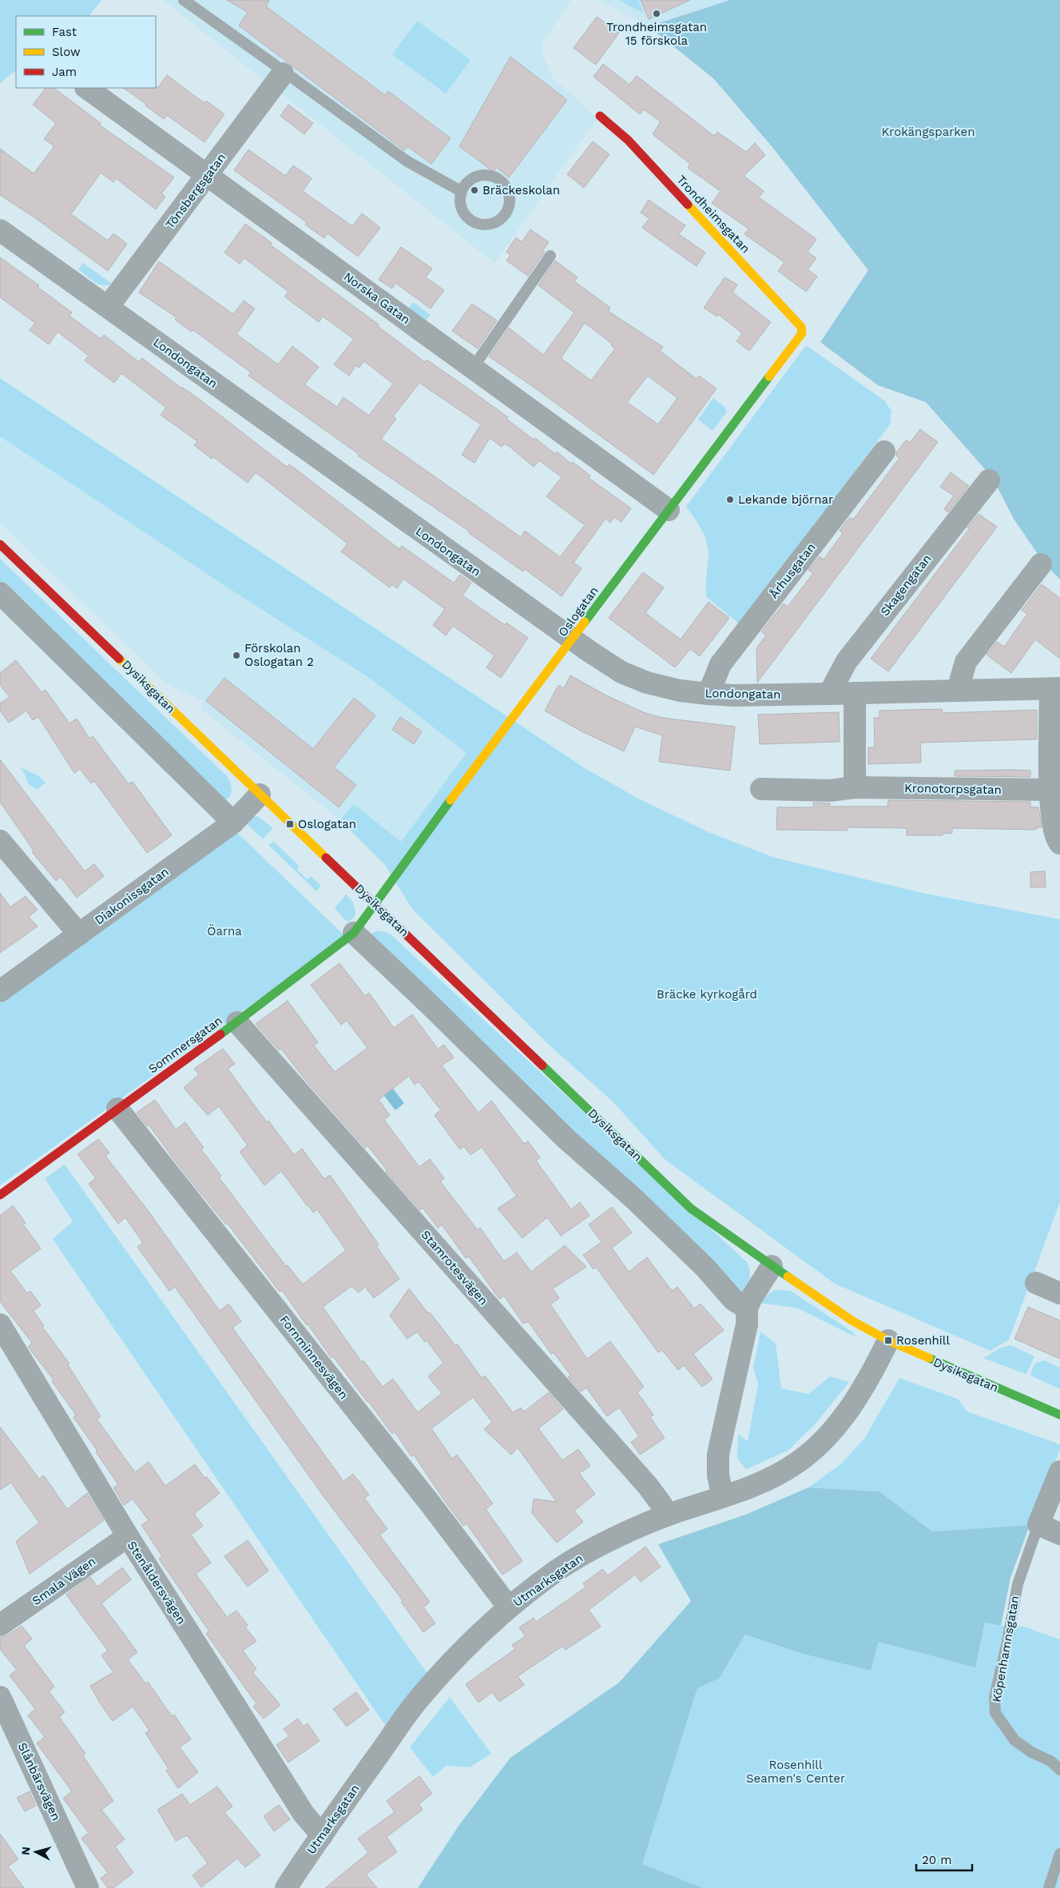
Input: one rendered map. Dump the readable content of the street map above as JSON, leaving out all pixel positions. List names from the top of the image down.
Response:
{
  "streets": {
    "street": [
      "Tönsbergsgatan",
      "Trondheimsgatan",
      "Norska Gatan",
      "Londongatan",
      "Århusgatan",
      "Skagengatan",
      "Oslogatan",
      "Dysiksgatan",
      "Kronotorpsgatan",
      "Diakonissgatan",
      "Sommersgatan",
      "Stamrotesvägen",
      "Fornminnesvägen",
      "Utmarksgatan",
      "Smala Vägen",
      "Stenåldersvägen",
      "Köpenhamnsgatan",
      "Slånbärsvägen"
    ]
  },
  "crossings": [
    ["Tönsbergsgatan", "Norska Gatan"],
    ["Tönsbergsgatan", "Londongatan"],
    ["Trondheimsgatan", "Oslogatan"],
    ["Norska Gatan", "Oslogatan"],
    ["Londongatan", "Århusgatan"],
    ["Londongatan", "Skagengatan"],
    ["Londongatan", "Oslogatan"],
    ["Oslogatan", "Dysiksgatan"],
    ["Oslogatan", "Sommersgatan"],
    ["Dysiksgatan", "Diakonissgatan"],
    ["Dysiksgatan", "Sommersgatan"],
    ["Dysiksgatan", "Utmarksgatan"],
    ["Sommersgatan", "Stamrotesvägen"],
    ["Sommersgatan", "Fornminnesvägen"],
    ["Stamrotesvägen", "Utmarksgatan"],
    ["Fornminnesvägen", "Utmarksgatan"],
    ["Utmarksgatan", "Stenåldersvägen"],
    ["Smala Vägen", "Stenåldersvägen"]
  ],
  "parks": [
    "Krokängsparken",
    "Öarna",
    "Bräcke kyrkogård",
    "Rosenhill Seamen's Center"
  ],
  "places": {
    "other": [
      "Trondheimsgatan 15 förskola",
      "Bräckeskolan",
      "Lekande björnar",
      "Förskolan Oslogatan 2"
    ],
    "transit": ["Oslogatan", "Rosenhill"]
  },
  "legend": ["Fast", "Slow", "Jam"],
  "scale_bar": "20 m",
  "north": "left"
}
